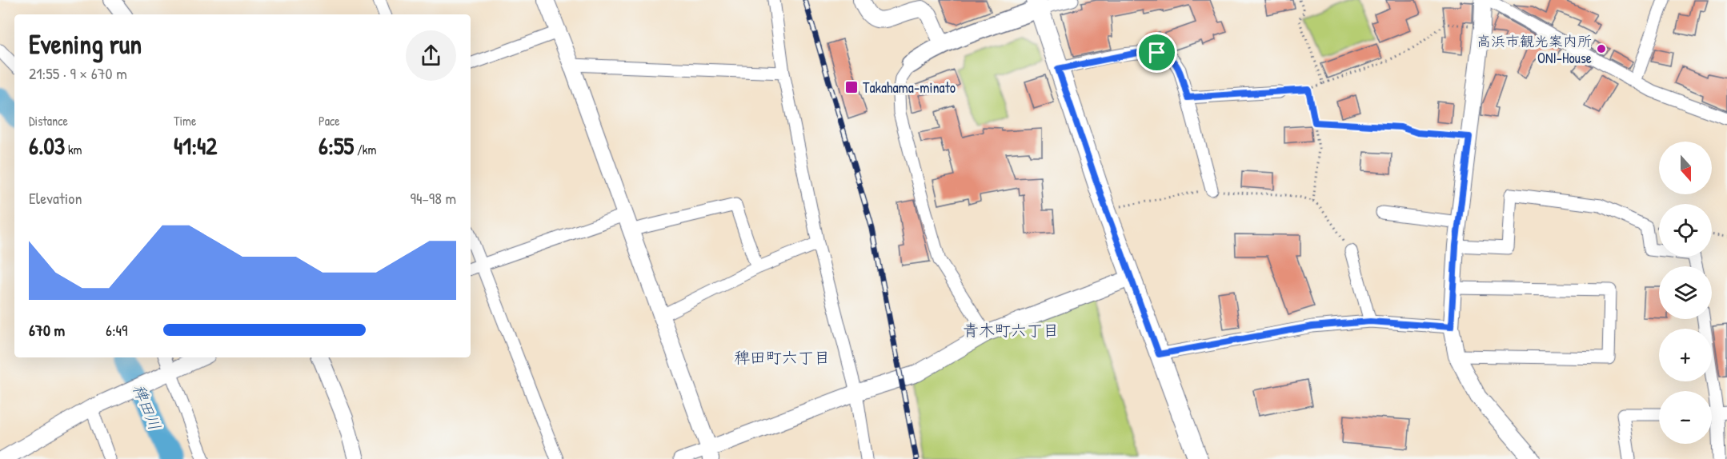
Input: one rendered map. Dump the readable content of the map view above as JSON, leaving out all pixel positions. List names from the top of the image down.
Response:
{
  "districts": ["青木町六丁目", "稗田町六丁目"],
  "water": ["稗田川"],
  "places": {
    "other": ["高浜市観光案内所 ONI-House"],
    "transit": ["Takahama-minato"]
  },
  "north": "bottom",
  "page": {
    "heading": ["Evening run", "21:55 · 9 × 670 m"],
    "stats": [
      ["Distance", "6.03 km"],
      ["Time", "41:42"],
      ["Pace", "6:55 /km"]
    ],
    "map_buttons": ["+", "−"],
    "chart": ["Elevation", "94–98 m"],
    "list": [
      {
        "name": "670 m",
        "note": "6:49"
      }
    ]
  }
}
